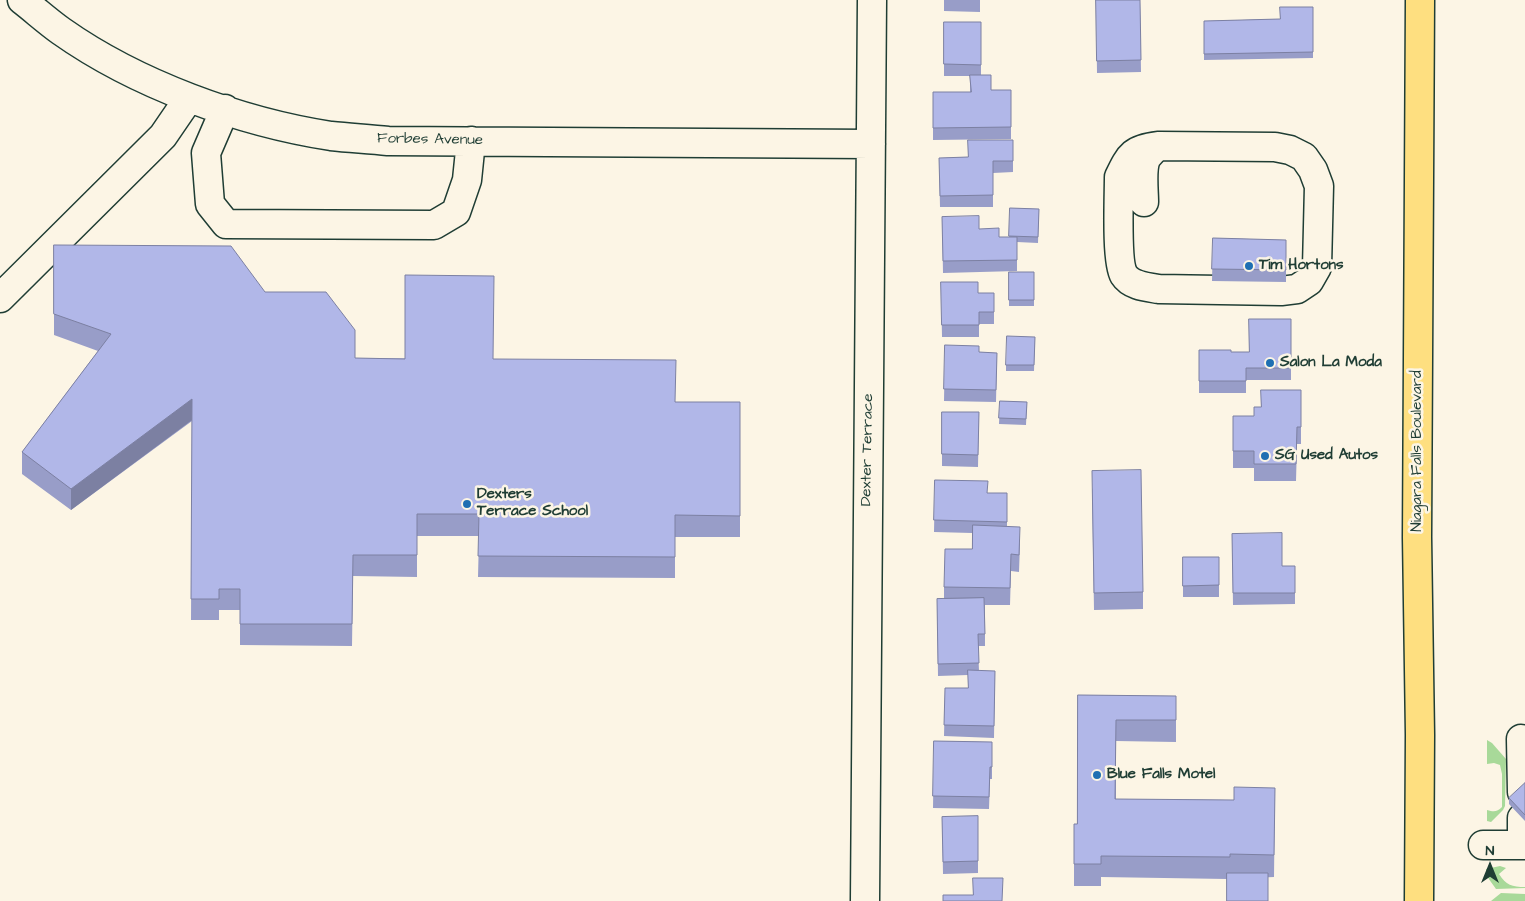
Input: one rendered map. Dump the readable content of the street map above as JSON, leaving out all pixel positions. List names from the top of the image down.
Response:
{
  "streets": {
    "main road": ["Niagara Falls Boulevard"],
    "street": ["Forbes Avenue", "Dexter Terrace"]
  },
  "crossings": [
    ["Forbes Avenue", "Dexter Terrace"]
  ],
  "places": [
    "Tim Hortons",
    "Salon La Moda",
    "SG Used Autos",
    "Dexters Terrace School",
    "Blue Falls Motel"
  ],
  "north": "top"
}
